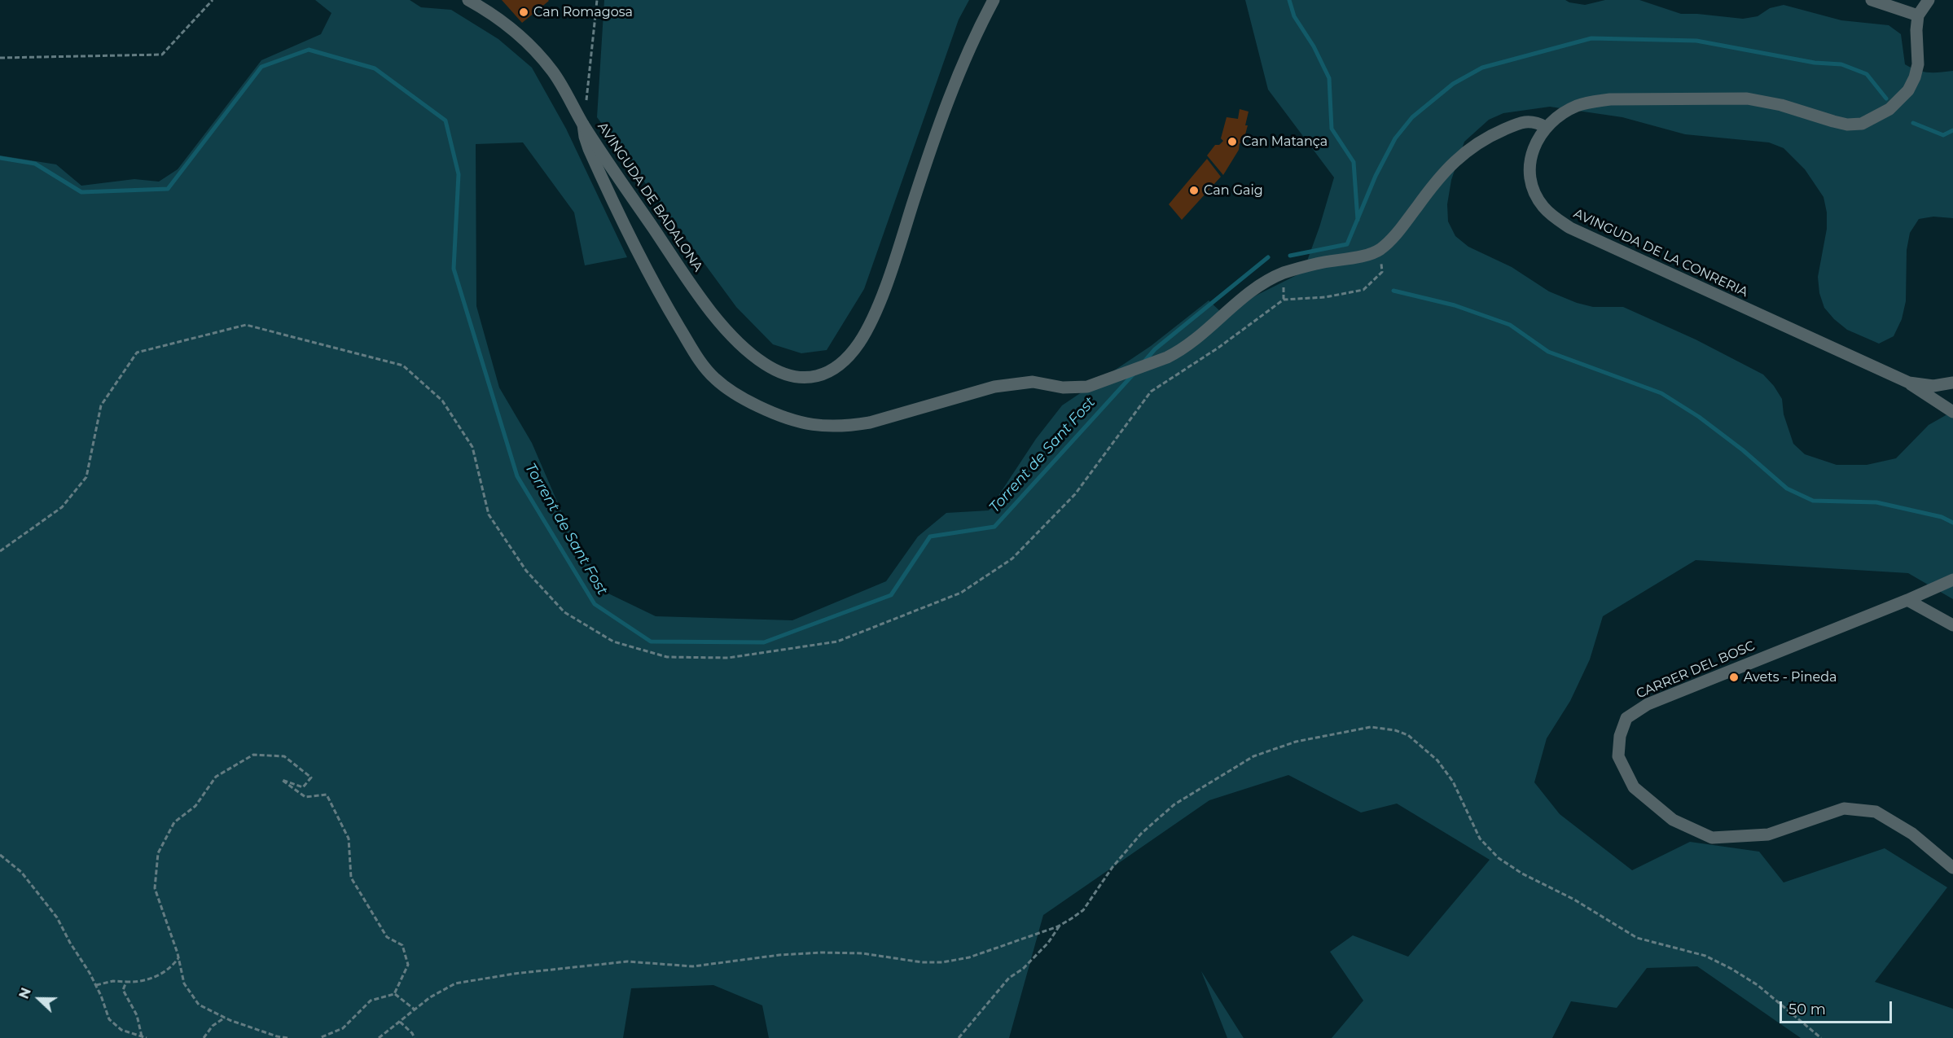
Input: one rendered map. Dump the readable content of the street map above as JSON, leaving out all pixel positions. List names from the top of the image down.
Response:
{
  "streets": {
    "street": ["AVINGUDA DE BADALONA", "AVINGUDA DE LA CONRERIA", "CARRER DEL BOSC"]
  },
  "water": ["Torrent de Sant Fost"],
  "places": [
    "Can Romagosa",
    "Can Matança",
    "Can Gaig",
    "Avets - Pineda"
  ],
  "scale_bar": "50 m",
  "north": "left"
}
